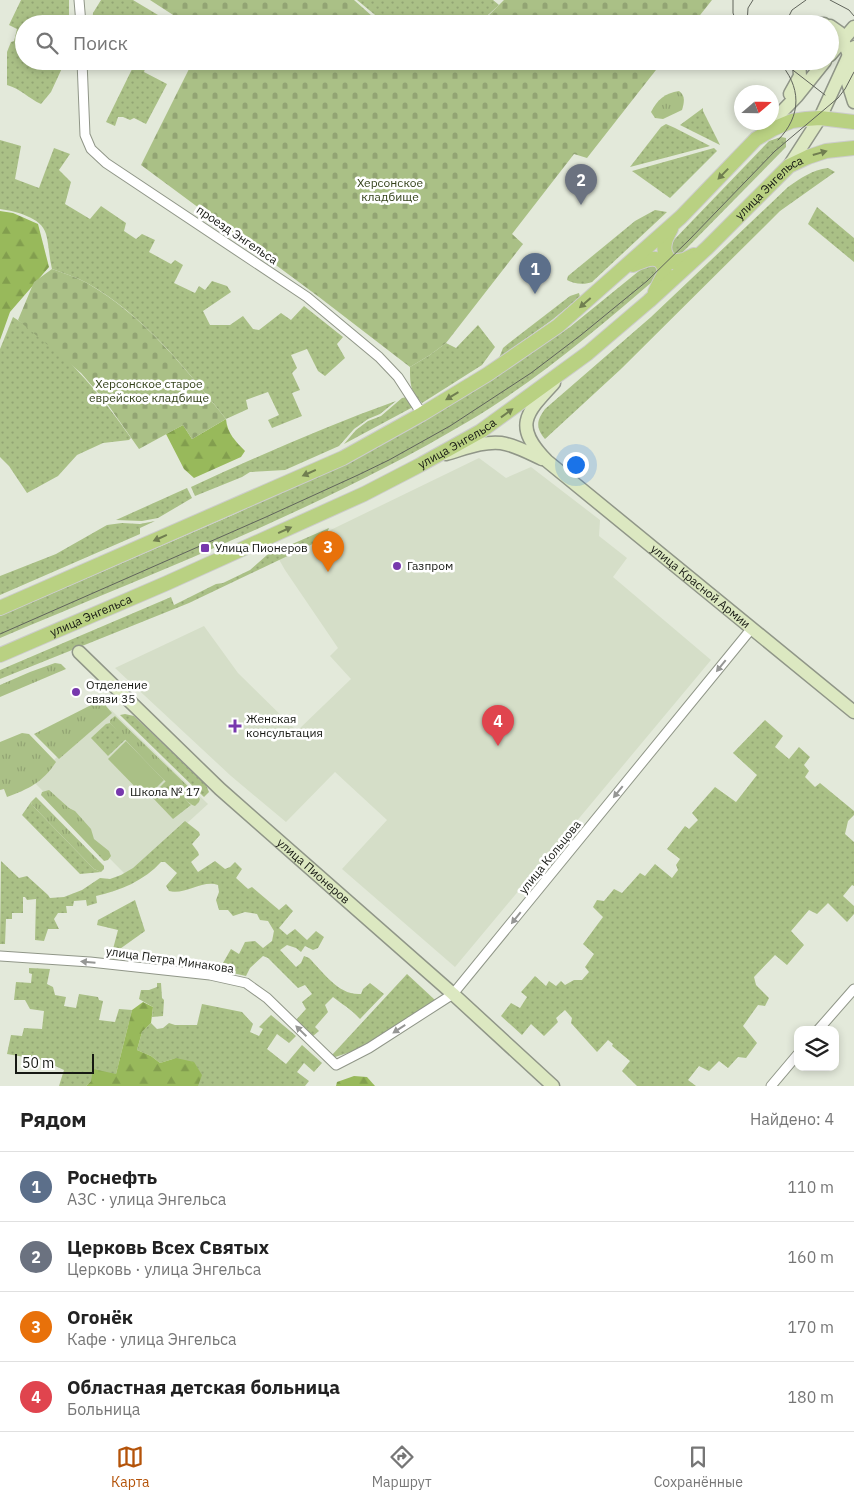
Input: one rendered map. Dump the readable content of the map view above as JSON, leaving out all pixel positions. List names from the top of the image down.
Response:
{
  "streets": {
    "main road": ["улица Энгельса"],
    "street": [
      "проезд Энгельса",
      "улица Красной Армии",
      "улица Кольцова",
      "улица Пионеров",
      "улица Петра Минакова"
    ]
  },
  "crossings": [
    ["улица Красной Армии", "улица Кольцова"],
    ["улица Кольцова", "улица Пионеров"],
    ["улица Кольцова", "улица Петра Минакова"]
  ],
  "one_way": ["улица Кольцова", "улица Петра Минакова"],
  "parks": ["Херсонское кладбище", "Херсонское старое еврейское кладбище"],
  "places": {
    "transit": ["Улица Пионеров"],
    "other": ["Газпром", "Отделение связи 35", "Школа № 17"],
    "health": ["Женская консультация"]
  },
  "scale_bar": "50 m",
  "north": "right",
  "page": {
    "search": "Поиск",
    "pins": [
      "2",
      "1",
      "3",
      "4"
    ],
    "scale": "50 m",
    "heading": ["Рядом", "Найдено: 4"],
    "list": [
      {
        "mark": "1",
        "name": "Роснефть",
        "note": "АЗС · улица Энгельса",
        "value": "110 m"
      },
      {
        "mark": "2",
        "name": "Церковь Всех Святых",
        "note": "Церковь · улица Энгельса",
        "value": "160 m"
      },
      {
        "mark": "3",
        "name": "Огонёк",
        "note": "Кафе · улица Энгельса",
        "value": "170 m"
      },
      {
        "mark": "4",
        "name": "Областная детская больница",
        "note": "Больница",
        "value": "180 m"
      }
    ],
    "nav": ["Карта", "Маршрут", "Сохранённые"]
  }
}
